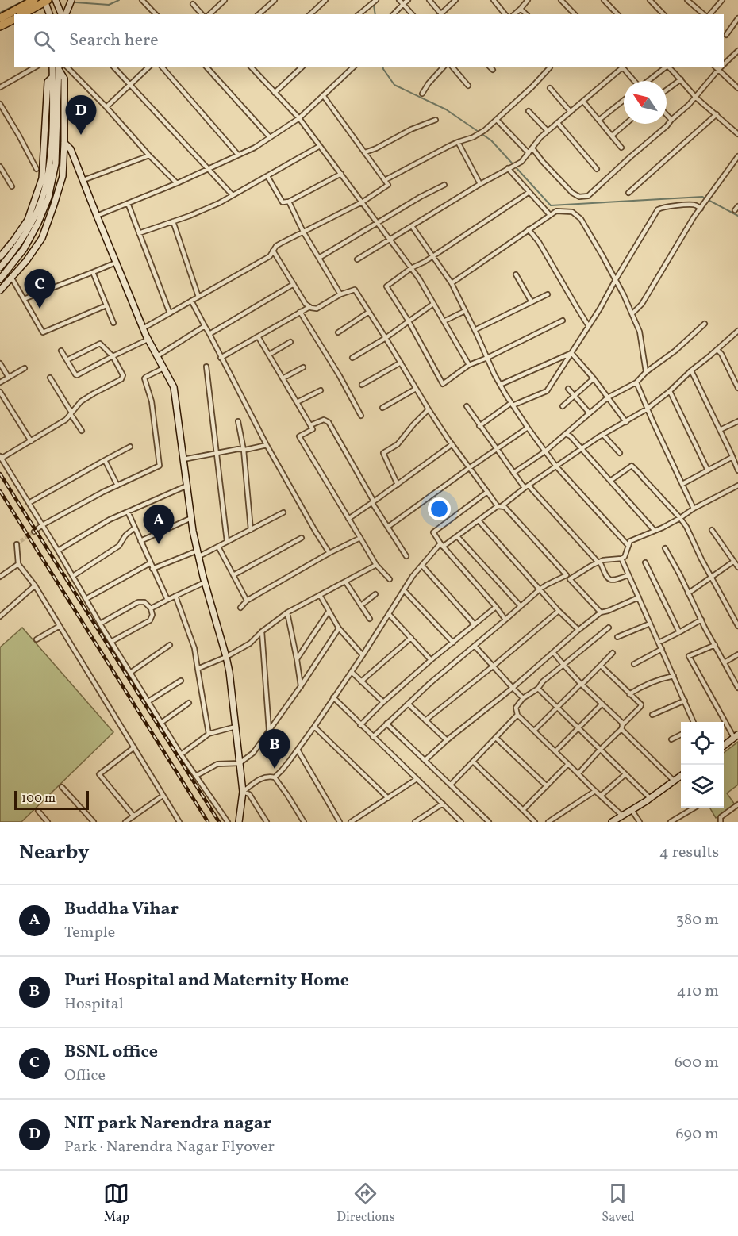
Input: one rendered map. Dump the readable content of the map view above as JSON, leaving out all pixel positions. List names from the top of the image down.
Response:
{
  "scale_bar": "100 m",
  "north": "top left",
  "page": {
    "search": "Search here",
    "pins": [
      "D",
      "C",
      "A",
      "B"
    ],
    "scale": "100 m",
    "heading": ["Nearby", "4 results"],
    "list": [
      {
        "mark": "A",
        "name": "Buddha Vihar",
        "note": "Temple",
        "value": "380 m"
      },
      {
        "mark": "B",
        "name": "Puri Hospital and Maternity Home",
        "note": "Hospital",
        "value": "410 m"
      },
      {
        "mark": "C",
        "name": "BSNL office",
        "note": "Office",
        "value": "600 m"
      },
      {
        "mark": "D",
        "name": "NIT park Narendra nagar",
        "note": "Park · Narendra Nagar Flyover",
        "value": "690 m"
      }
    ],
    "nav": ["Map", "Directions", "Saved"]
  }
}
